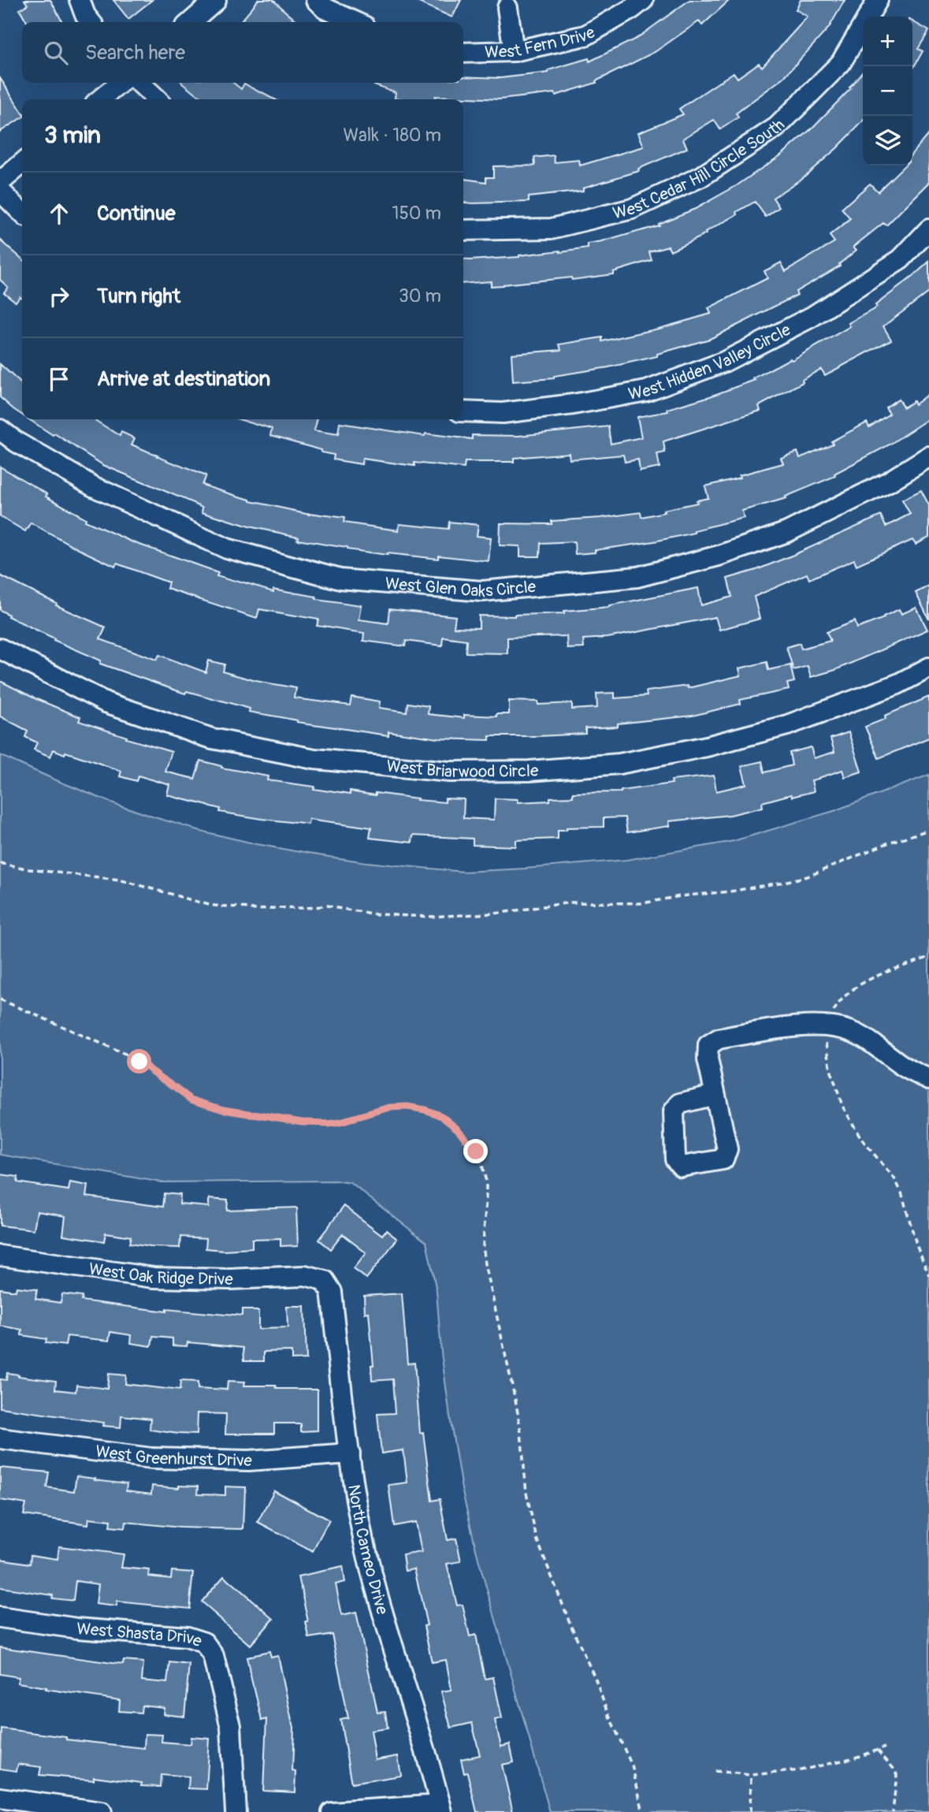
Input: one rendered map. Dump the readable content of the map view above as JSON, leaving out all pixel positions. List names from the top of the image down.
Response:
{
  "streets": {
    "street": [
      "West Fern Drive",
      "West Cedar Hill Circle South",
      "West Hidden Valley Circle",
      "West Glen Oaks Circle",
      "West Briarwood Circle",
      "West Oak Ridge Drive",
      "West Greenhurst Drive",
      "North Cameo Drive",
      "West Shasta Drive"
    ]
  },
  "crossings": [
    ["West Oak Ridge Drive", "North Cameo Drive"],
    ["West Greenhurst Drive", "North Cameo Drive"]
  ],
  "page": {
    "map_buttons": ["+", "−"],
    "search": "Search here",
    "heading": ["3 min", "Walk · 180 m"],
    "list": [
      ["Continue", "150 m"],
      ["Turn right", "30 m"],
      "Arrive at destination"
    ]
  }
}
